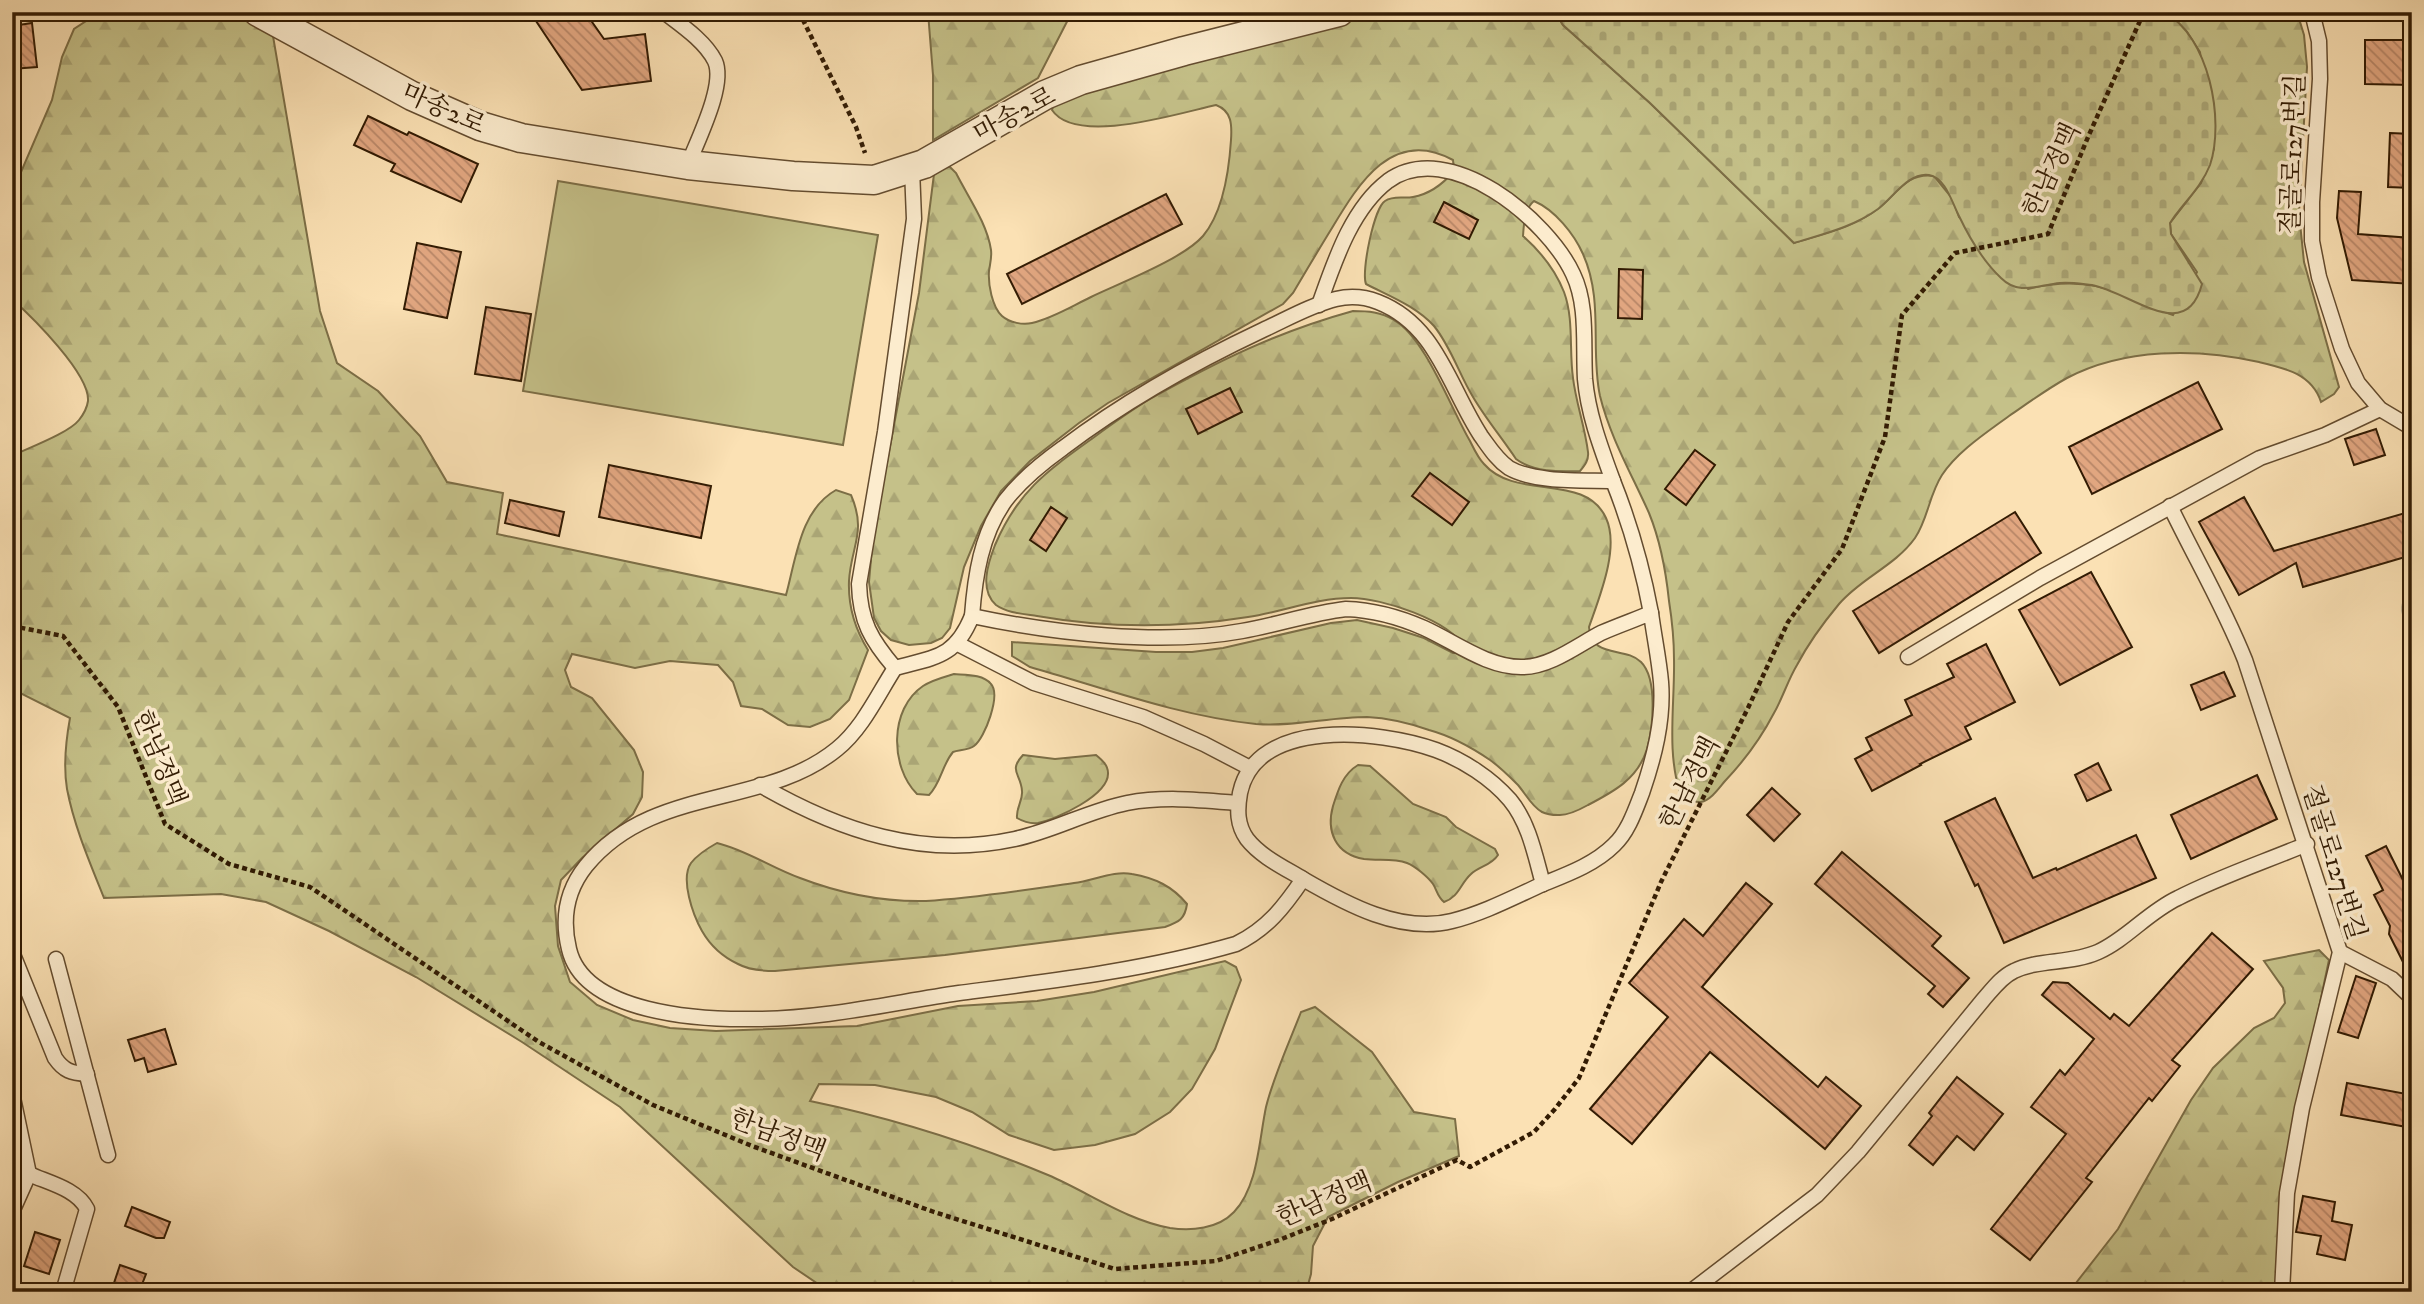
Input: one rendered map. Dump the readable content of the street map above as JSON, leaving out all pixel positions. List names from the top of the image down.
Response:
{
  "streets": {
    "street": ["마송2로"],
    "lane": ["절골로127번길"],
    "path": ["한남정맥"]
  }
}
